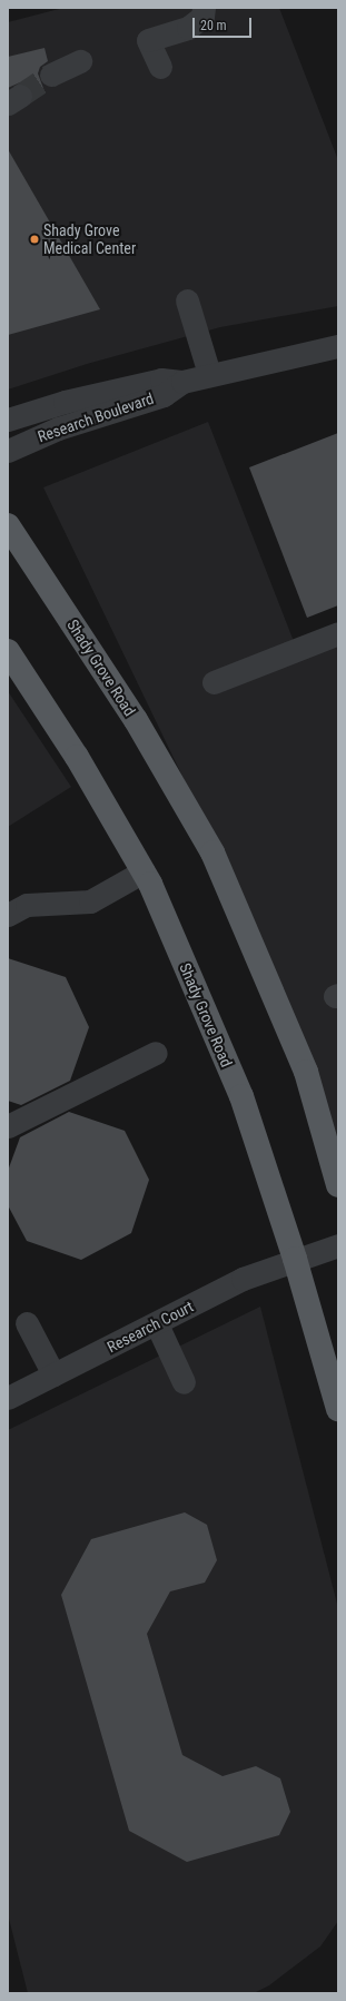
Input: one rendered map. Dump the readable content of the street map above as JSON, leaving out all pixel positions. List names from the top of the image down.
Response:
{
  "streets": {
    "main road": ["Shady Grove Road"],
    "street": ["Research Boulevard", "Research Court"]
  },
  "crossings": [
    ["Shady Grove Road", "Research Court"]
  ],
  "places": ["Shady Grove Medical Center"],
  "scale_bar": "20 m"
}
